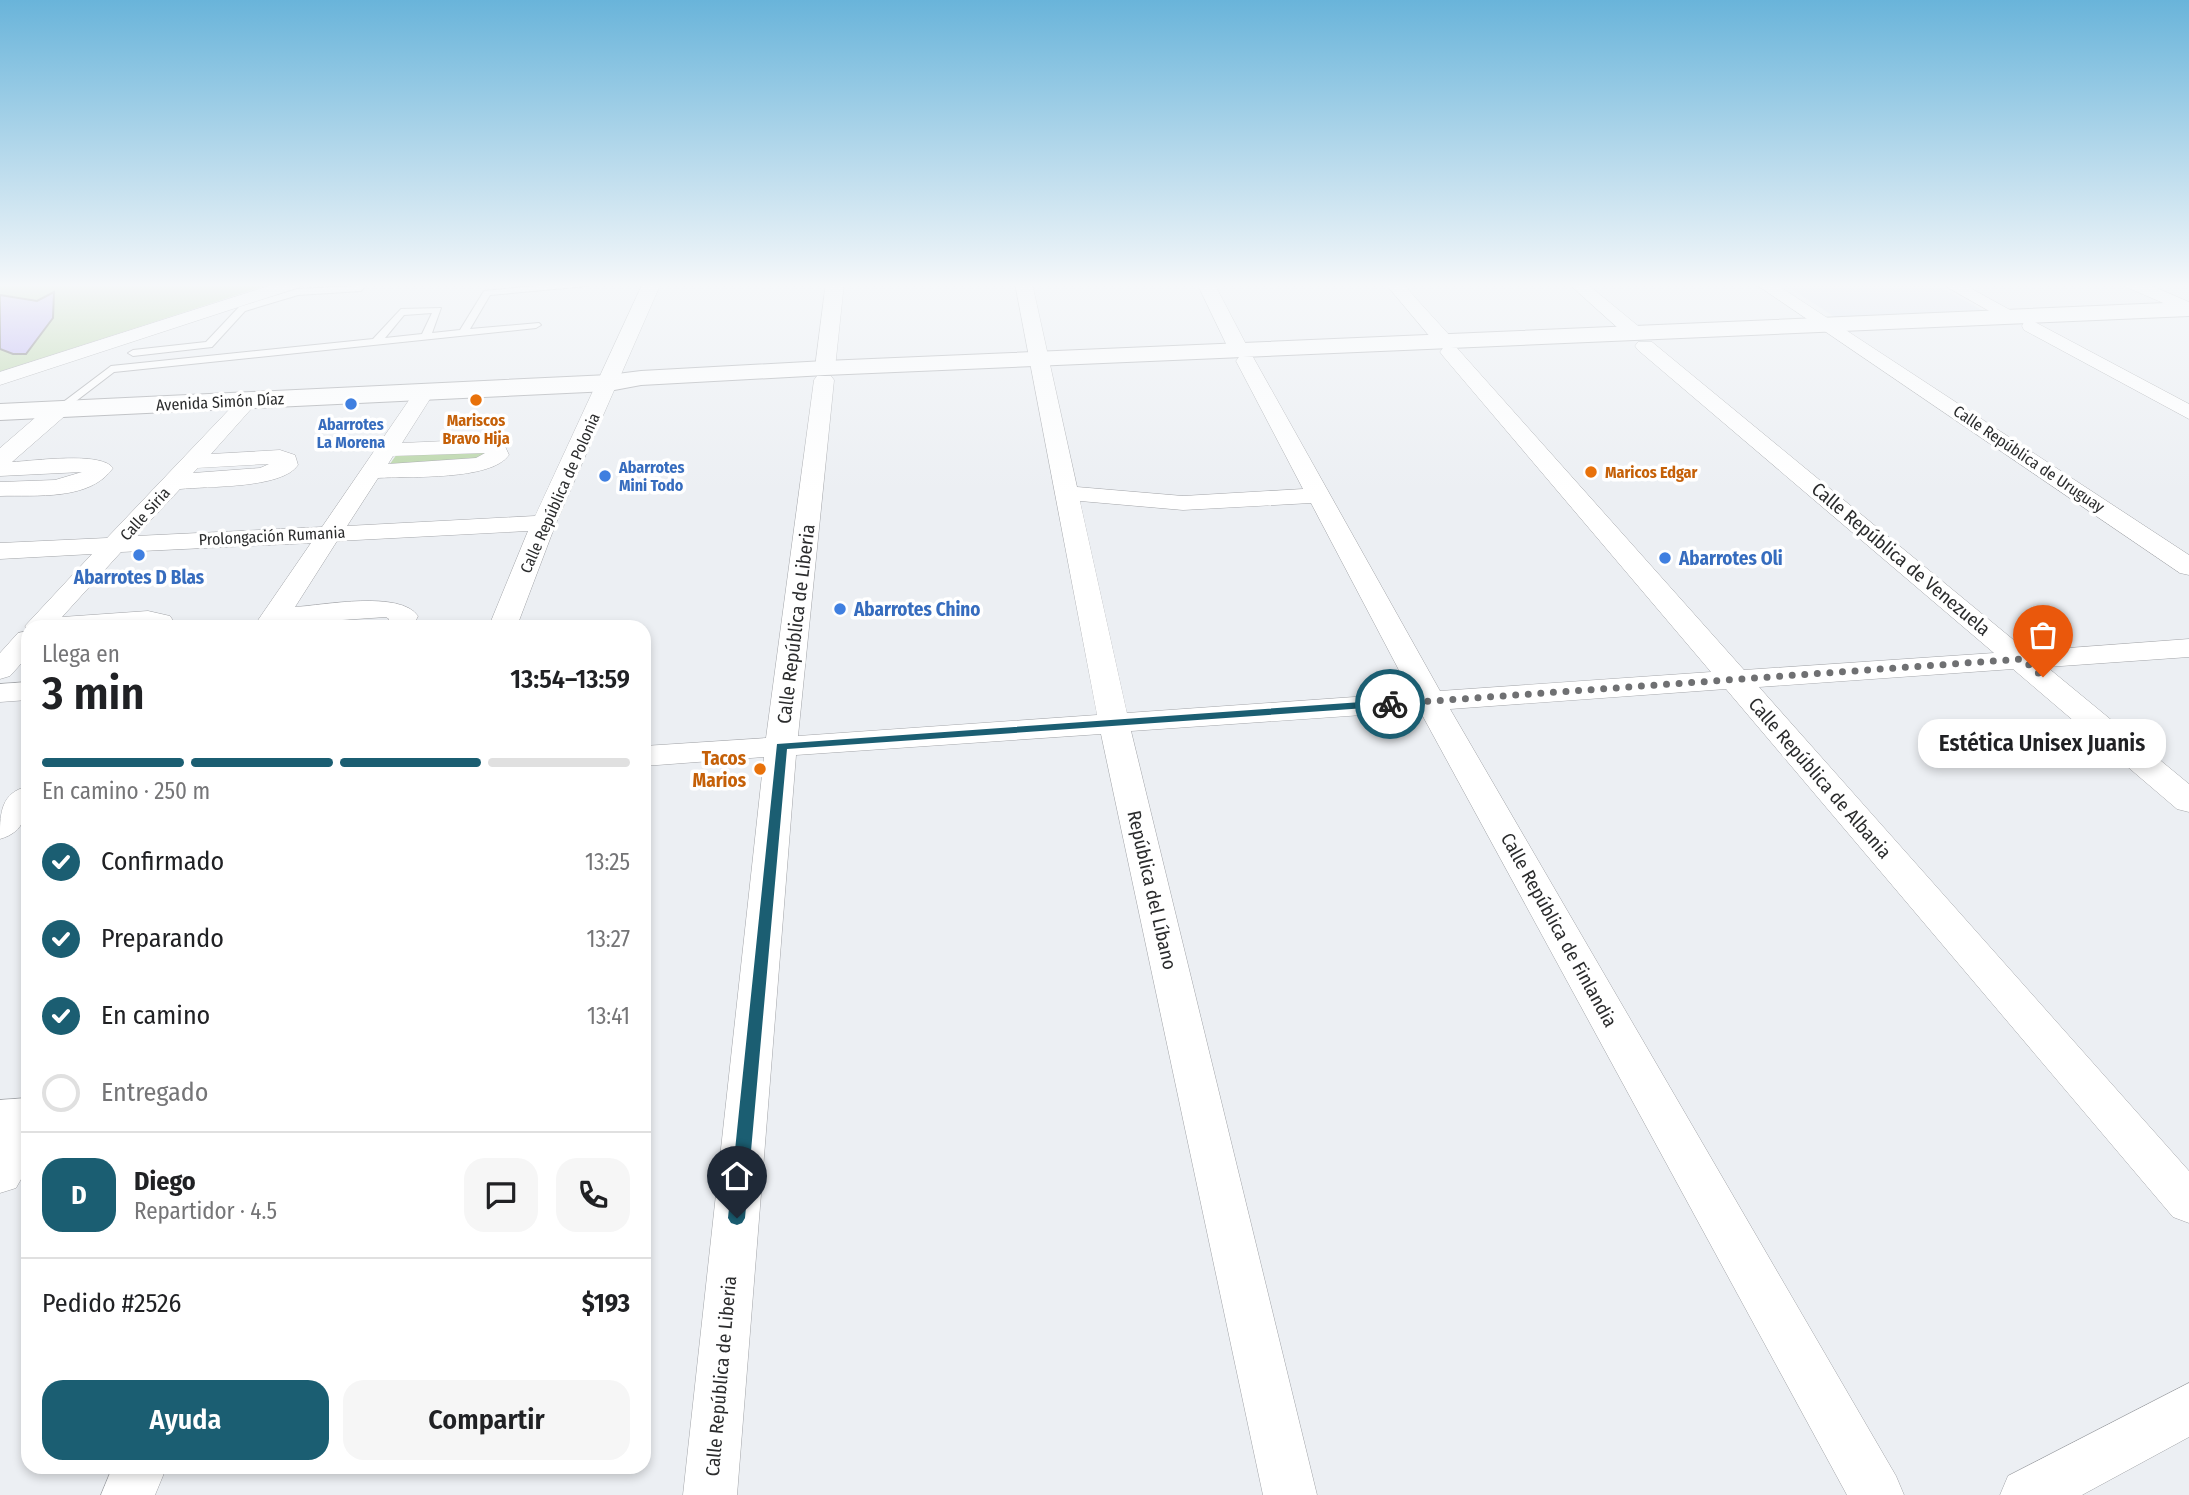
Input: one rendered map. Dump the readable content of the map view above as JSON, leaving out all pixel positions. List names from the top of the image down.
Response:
{
  "streets": {
    "main road": ["Avenida Simón Díaz"],
    "street": [
      "Calle República de Uruguay",
      "Calle República de Polonia",
      "Calle Siria",
      "Prolongación Rumania",
      "Calle República de Venezuela",
      "Calle República de Liberia",
      "Calle República de Albania",
      "República del Líbano",
      "Calle República de Finlandia"
    ]
  },
  "crossings": [
    ["Avenida Simón Díaz", "Calle República de Polonia"],
    ["Avenida Simón Díaz", "Calle Siria"],
    ["Avenida Simón Díaz", "Calle República de Liberia"],
    ["Avenida Simón Díaz", "República del Líbano"],
    ["Avenida Simón Díaz", "Calle República de Finlandia"],
    ["Calle República de Polonia", "Prolongación Rumania"],
    ["Calle Siria", "Prolongación Rumania"]
  ],
  "places": [
    "Mariscos Bravo Hija",
    "Abarrotes La Morena",
    "Maricos Edgar",
    "Abarrotes Mini Todo",
    "Abarrotes D Blas",
    "Abarrotes Oli",
    "Abarrotes Chino",
    "Estética Unisex Juanis",
    "Tacos Marios"
  ],
  "page": {
    "heading": ["3 min", "Llega en", "13:54–13:59"],
    "panel": [
      "Diego",
      "Repartidor · 4.5",
      "Pedido #2526",
      "$193"
    ],
    "bubble": "Estética Unisex Juanis",
    "bar": "En camino · 250 m",
    "list": [
      ["Confirmado", "13:25"],
      ["Preparando", "13:27"],
      ["En camino", "13:41"],
      "Entregado"
    ],
    "round": "D",
    "buttons": ["Ayuda", "Compartir"]
  }
}
